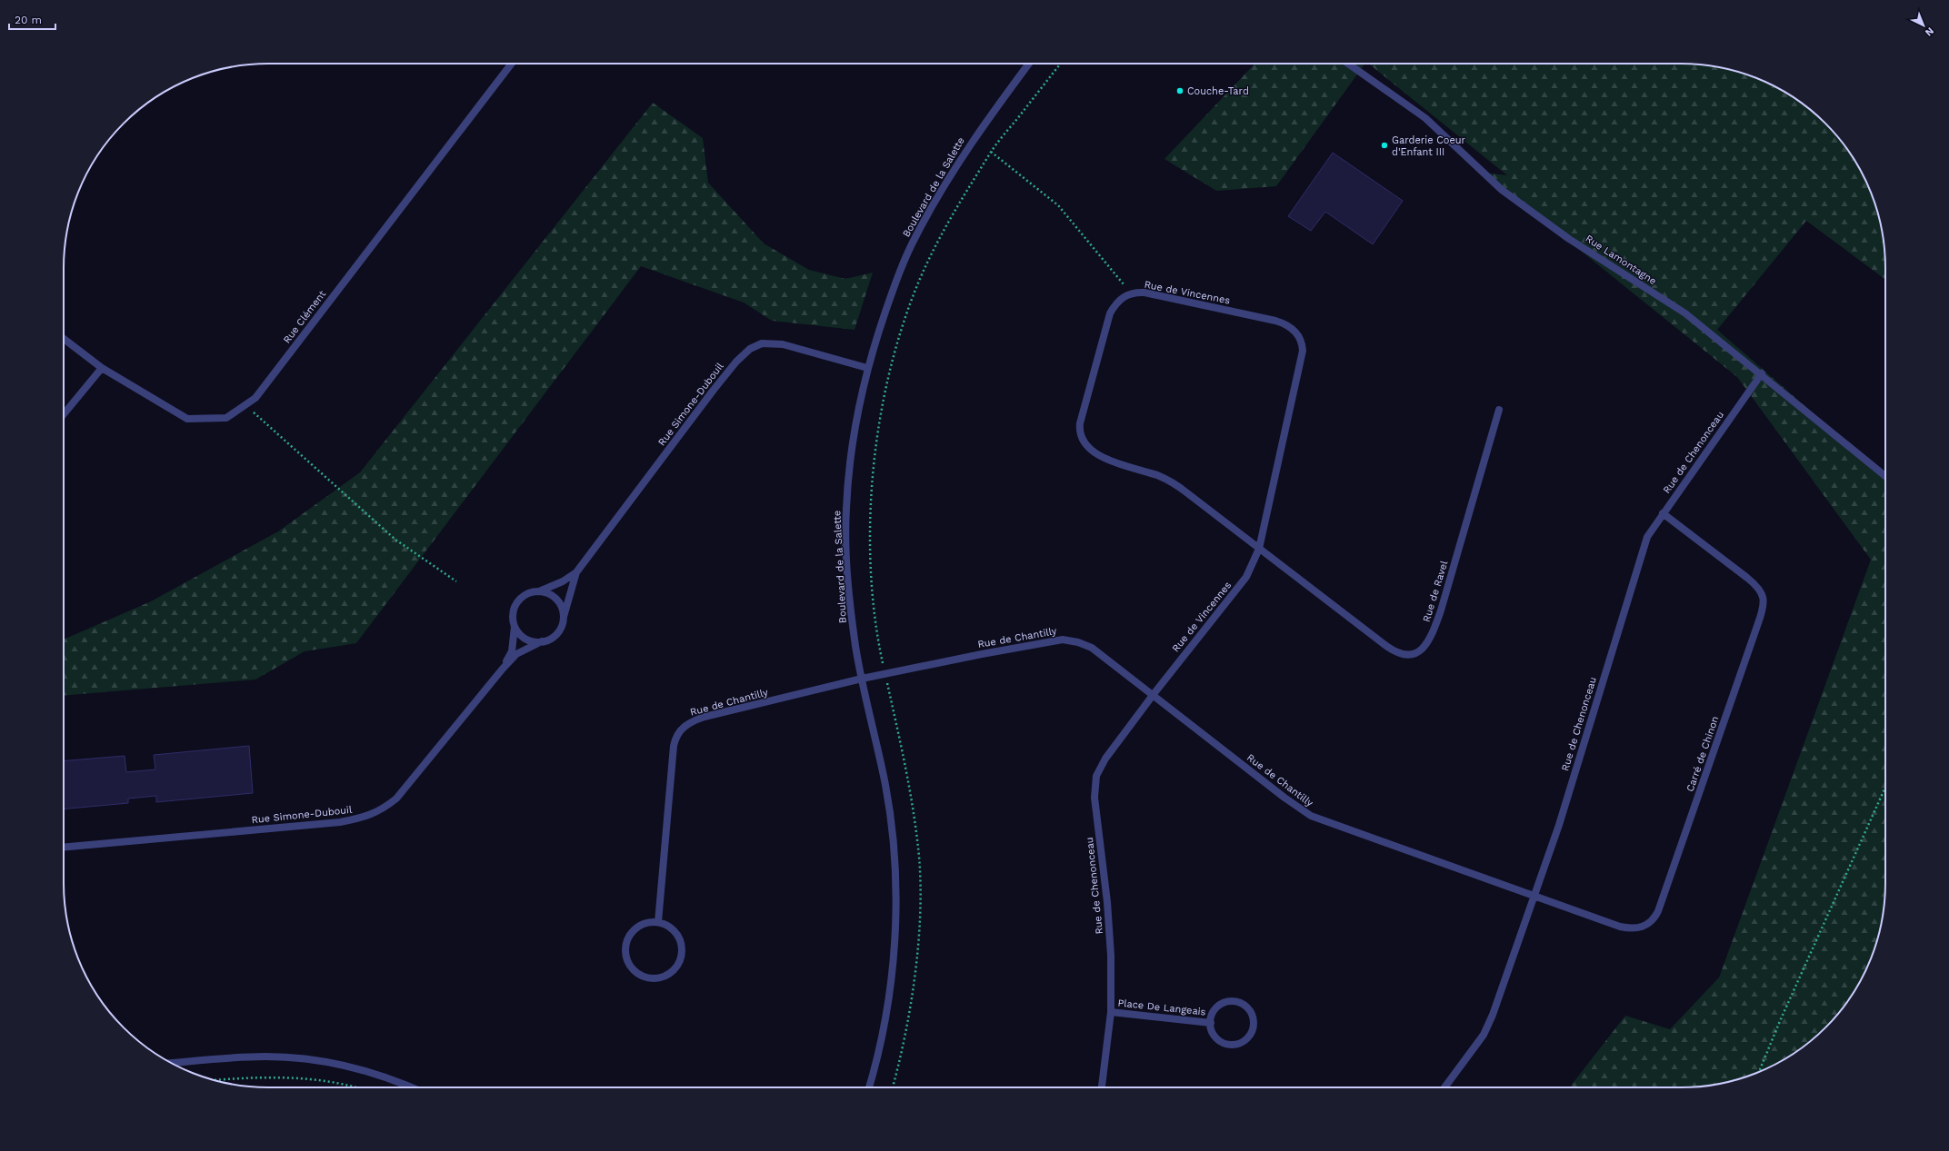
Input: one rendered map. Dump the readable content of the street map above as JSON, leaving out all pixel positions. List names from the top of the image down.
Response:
{
  "streets": {
    "street": [
      "Boulevard de la Salette",
      "Rue Lamontagne",
      "Rue de Vincennes",
      "Rue Clément",
      "Rue Simone-Dubouil",
      "Rue de Chenonceau",
      "Rue de Ravel",
      "Rue de Chantilly",
      "Carré de Chinon",
      "Place De Langeais"
    ]
  },
  "crossings": [
    ["Boulevard de la Salette", "Rue Simone-Dubouil"],
    ["Boulevard de la Salette", "Rue de Chantilly"],
    ["Rue Lamontagne", "Rue de Chenonceau"],
    ["Rue de Vincennes", "Rue de Chenonceau"],
    ["Rue de Vincennes", "Rue de Ravel"],
    ["Rue de Vincennes", "Rue de Chantilly"],
    ["Rue de Chenonceau", "Rue de Chantilly"],
    ["Rue de Chenonceau", "Carré de Chinon"],
    ["Rue de Chenonceau", "Place De Langeais"],
    ["Rue de Chantilly", "Carré de Chinon"]
  ],
  "places": ["Couche-Tard", "Garderie Coeur d'Enfant III"],
  "scale_bar": "20 m",
  "north": "bottom right"
}
